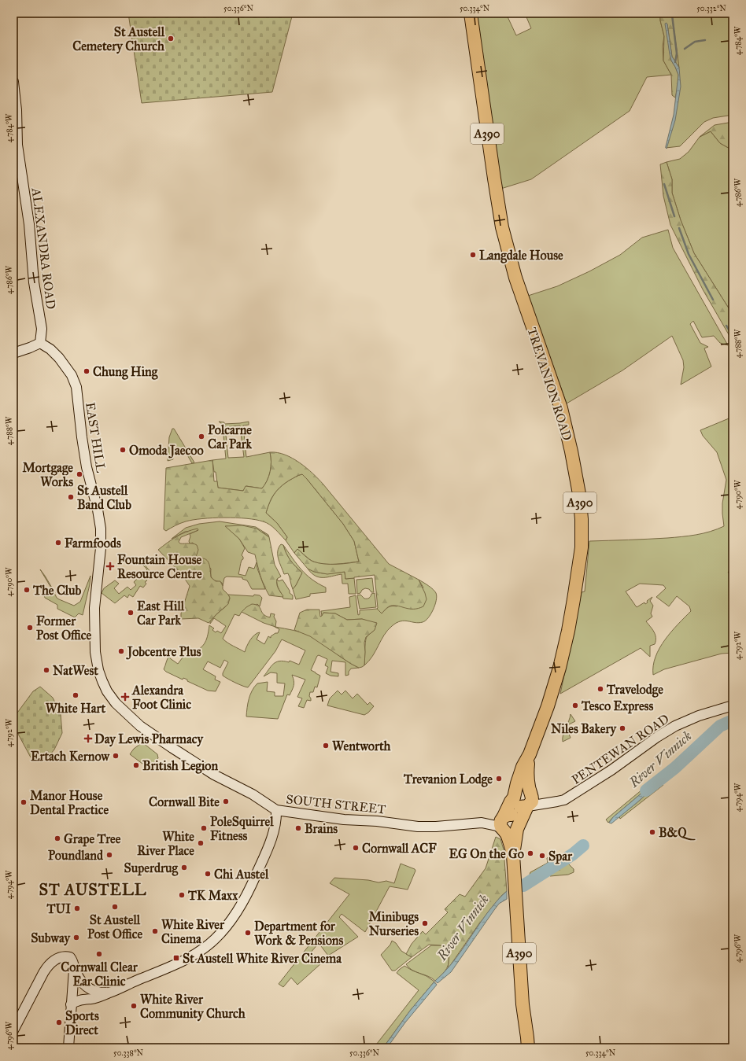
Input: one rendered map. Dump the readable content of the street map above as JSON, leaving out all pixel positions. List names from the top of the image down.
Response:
{
  "streets": {
    "highway": ["A390", "TREVANION ROAD"],
    "street": [
      "ALEXANDRA ROAD",
      "EAST HILL",
      "PENTEWAN ROAD",
      "SOUTH STREET"
    ]
  },
  "crossings": [
    ["A390", "TREVANION ROAD"],
    ["A390", "PENTEWAN ROAD"],
    ["A390", "SOUTH STREET"],
    ["ALEXANDRA ROAD", "EAST HILL"],
    ["EAST HILL", "SOUTH STREET"]
  ],
  "districts": ["ST AUSTELL"],
  "water": ["River Vinnick"],
  "places": {
    "other": [
      "St Austell Cemetery Church",
      "Langdale House",
      "Chung Hing",
      "Polcarne Car Park",
      "Omoda Jaecoo",
      "Mortgage Works",
      "St Austell Band Club",
      "Farmfoods",
      "The Club",
      "East Hill Car Park",
      "Former Post Office",
      "Jobcentre Plus",
      "NatWest",
      "Travelodge",
      "White Hart",
      "Tesco Express",
      "Niles Bakery",
      "Wentworth",
      "Ertach Kernow",
      "British Legion",
      "Trevanion Lodge",
      "Cornwall Bite",
      "Manor House Dental Practice",
      "PoleSquirrel Fitness",
      "Brains",
      "B&Q",
      "Grape Tree",
      "White River Place",
      "Cornwall ACF",
      "EG On the Go",
      "Poundland",
      "Spar",
      "Superdrug",
      "Chi Austel",
      "TK Maxx",
      "St Austell Post Office",
      "TUI",
      "Minibugs Nurseries",
      "White River Cinema",
      "Department for Work & Pensions",
      "Subway",
      "Cornwall Clear Ear Clinic",
      "White River Community Church",
      "Sports Direct"
    ],
    "health": ["Fountain House Resource Centre", "Alexandra Foot Clinic", "Day Lewis Pharmacy"],
    "transit": ["St Austell White River Cinema"]
  },
  "coordinates": [
    "50.336°N",
    "50.334°N",
    "50.332°N",
    "4.784°W",
    "4.786°W",
    "4.788°W",
    "4.790°W",
    "4.792°W",
    "4.794°W",
    "4.796°W",
    "50.338°N"
  ]
}
